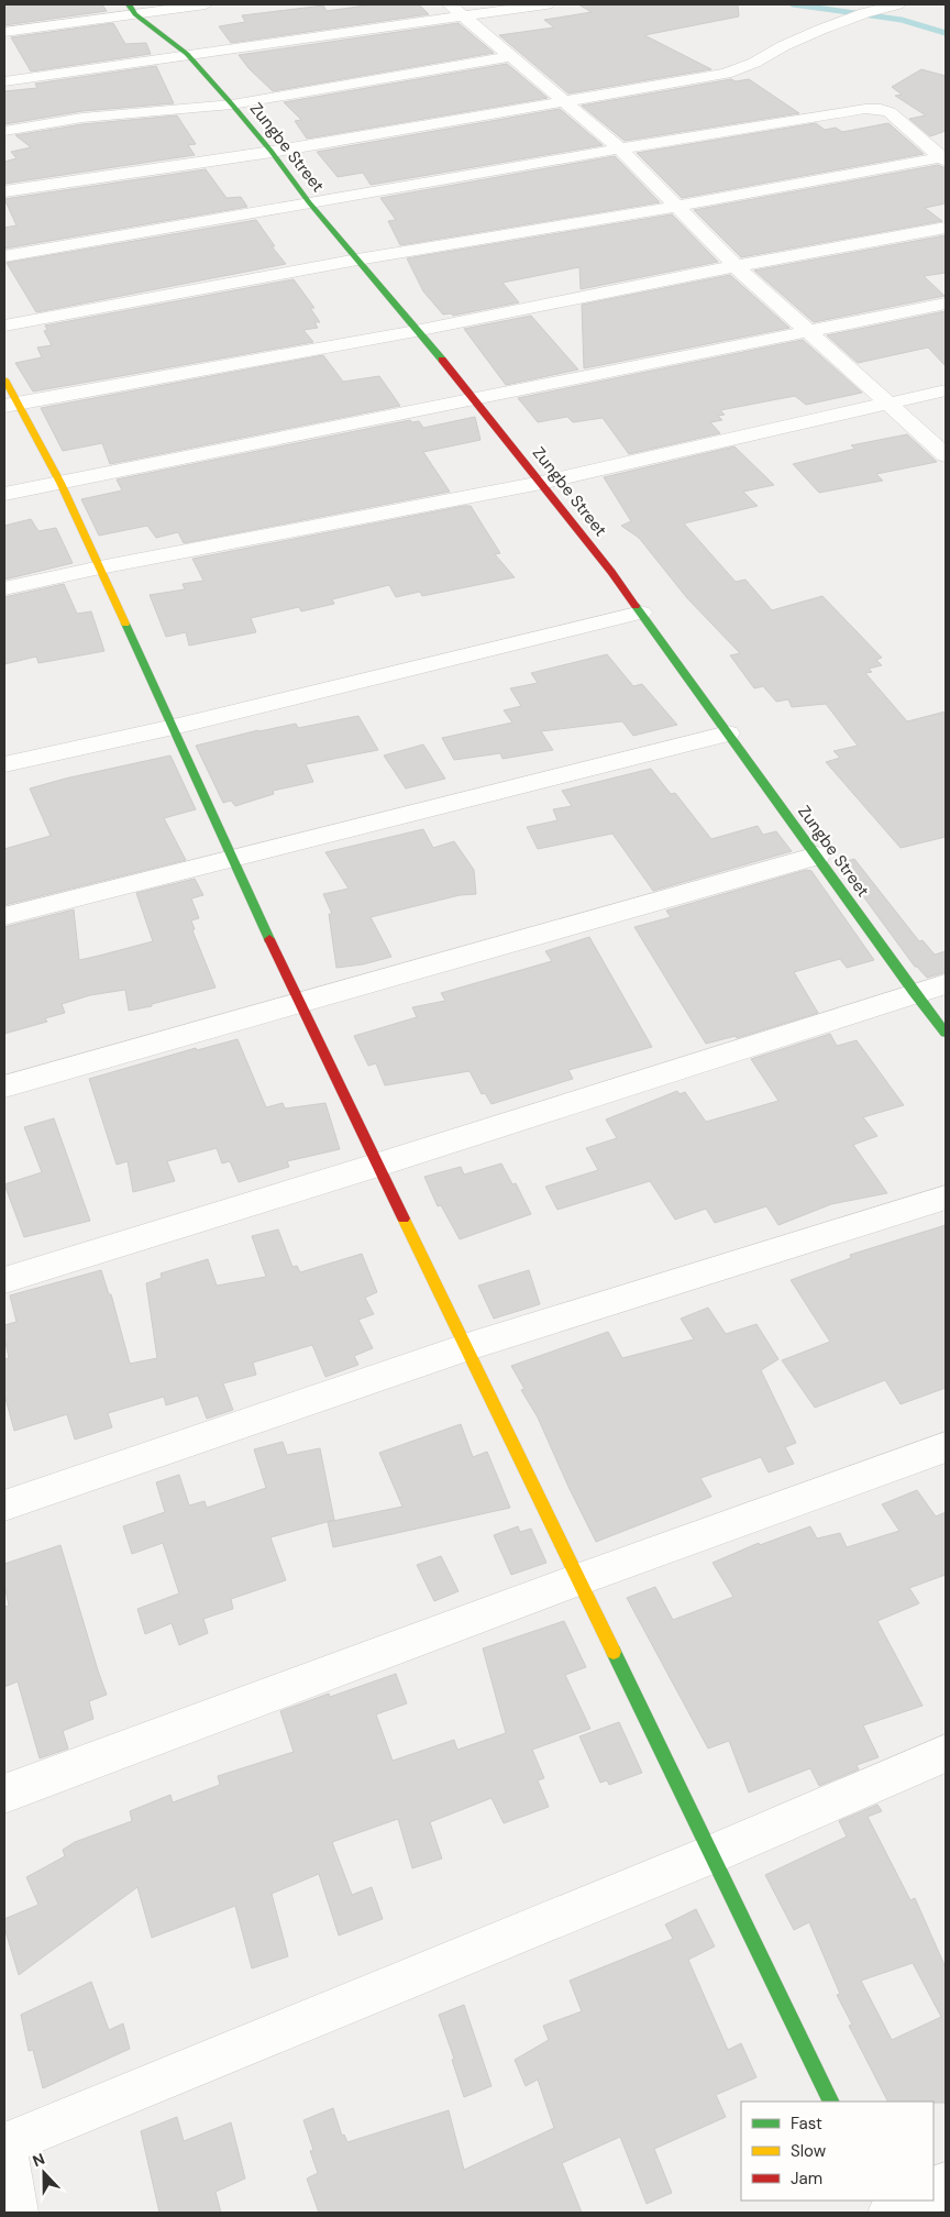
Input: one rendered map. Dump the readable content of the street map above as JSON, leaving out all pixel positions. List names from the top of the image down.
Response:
{
  "streets": {
    "street": ["Zungbe Street"]
  },
  "legend": ["Fast", "Slow", "Jam"],
  "north": "top"
}
